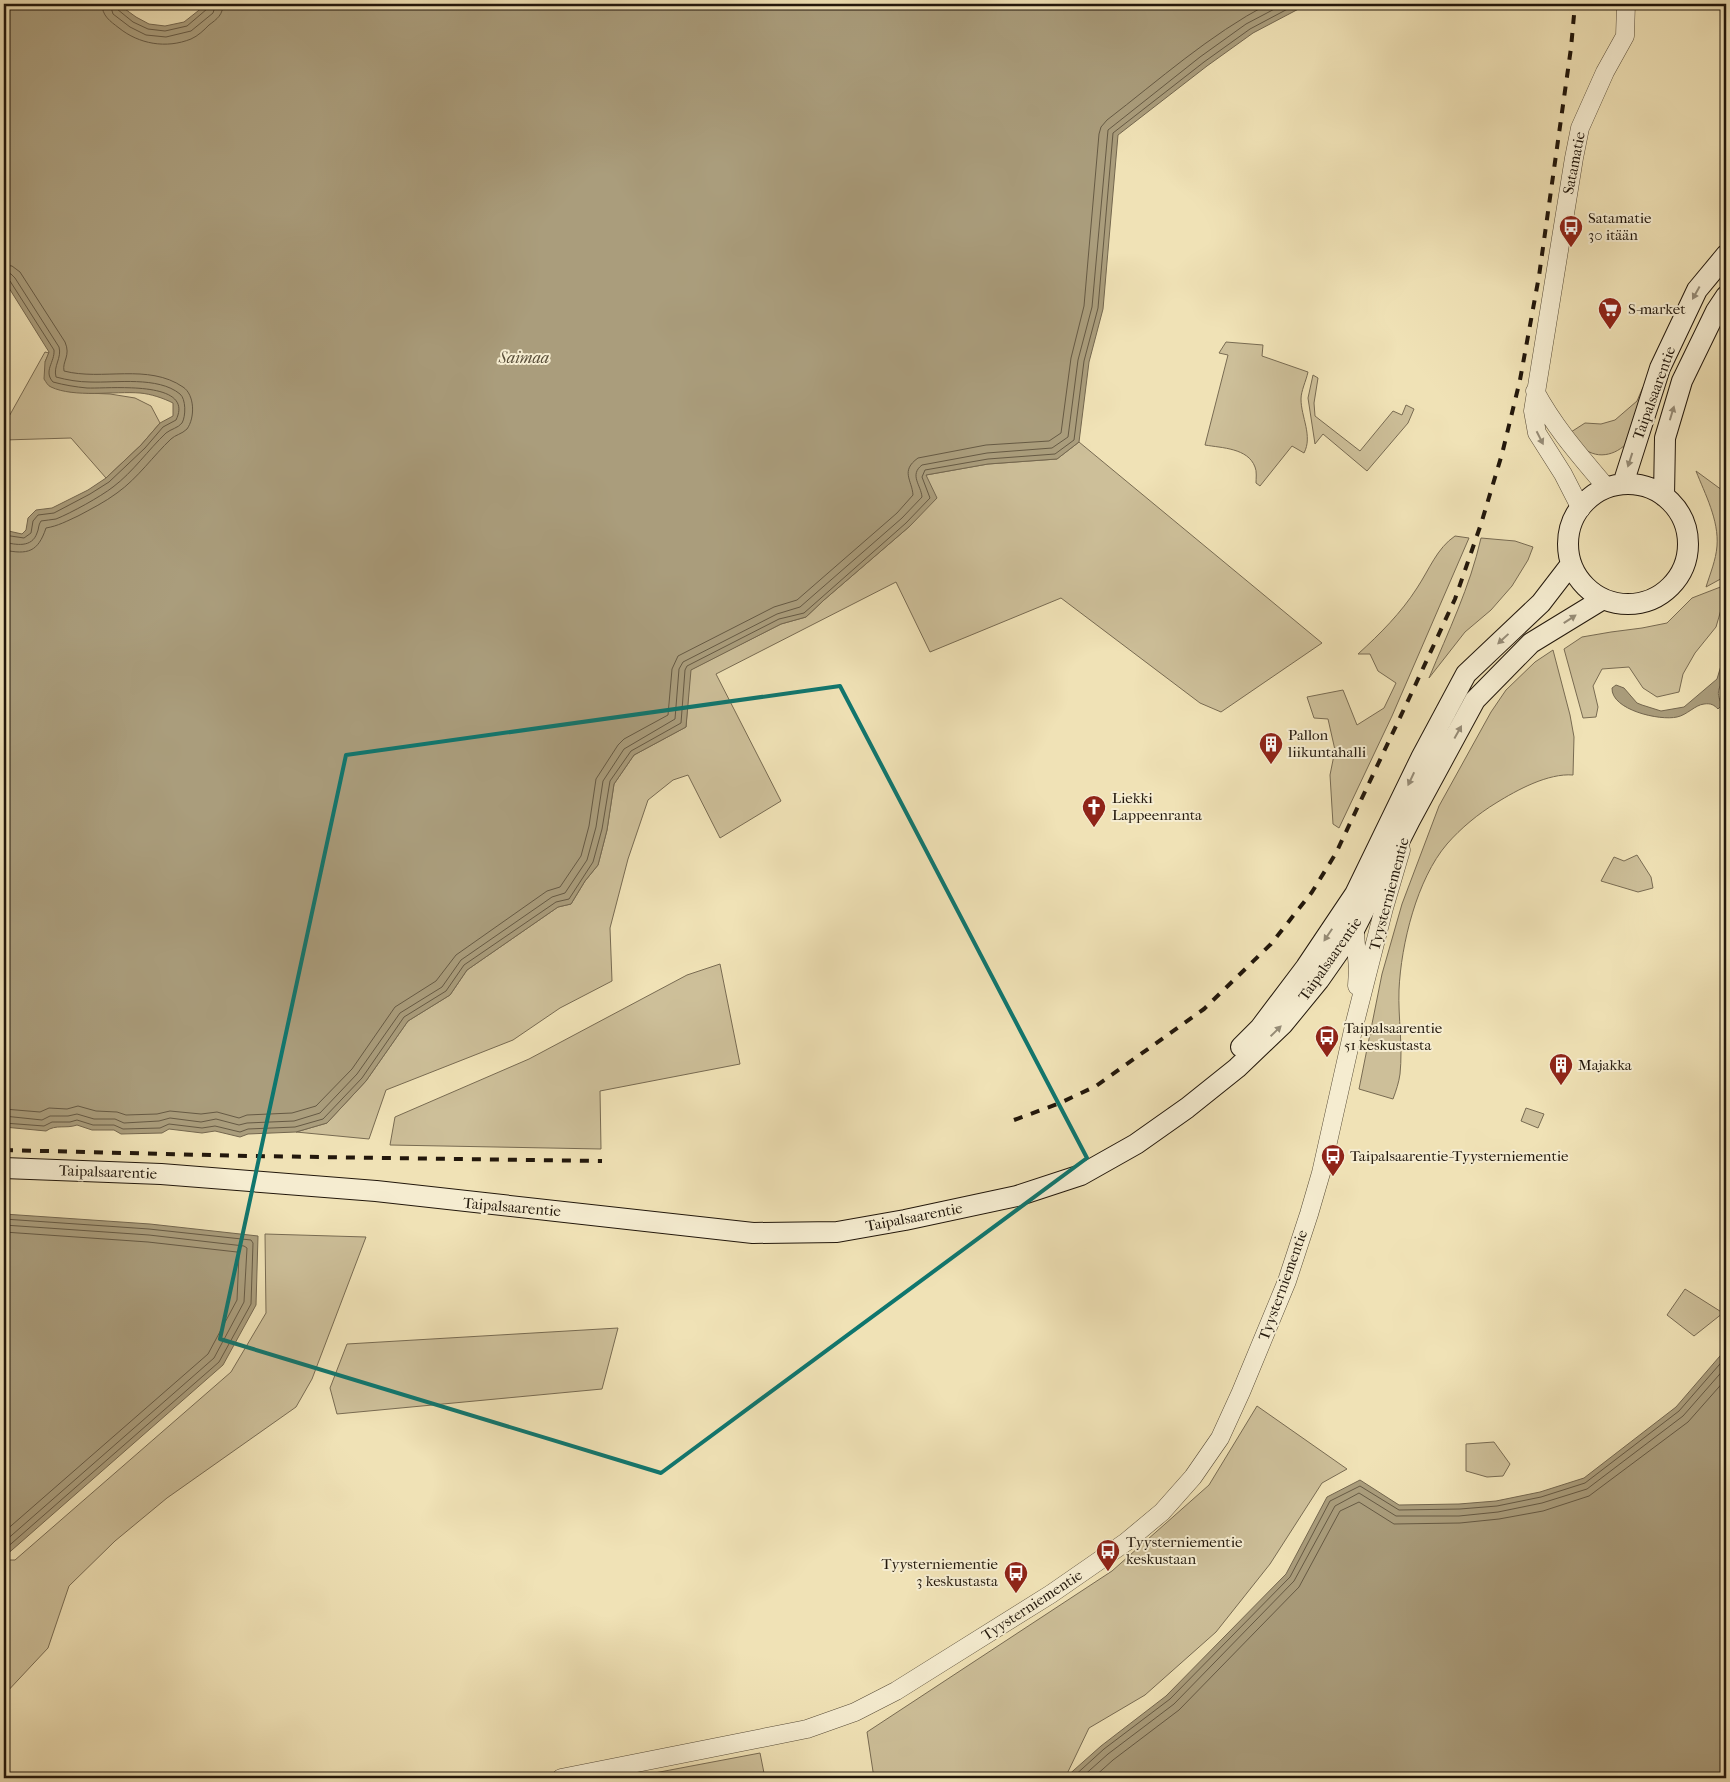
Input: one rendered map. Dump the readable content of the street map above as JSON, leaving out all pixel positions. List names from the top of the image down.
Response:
{
  "streets": {
    "main road": ["Taipalsaarentie"],
    "street": ["Satamatie", "Tyysterniementie"]
  },
  "crossings": [
    ["Satamatie", "Taipalsaarentie"],
    ["Taipalsaarentie", "Tyysterniementie"]
  ],
  "water": ["Saimaa"],
  "places": {
    "bus stop": [
      "Satamatie 30 itään",
      "Taipalsaarentie 51 keskustasta",
      "Taipalsaarentie-Tyysterniementie",
      "Tyysterniementie keskustaan",
      "Tyysterniementie 3 keskustasta"
    ],
    "supermarket": ["S-market"],
    "building": ["Pallon liikuntahalli", "Majakka"],
    "church": ["Liekki Lappeenranta"]
  }
}
